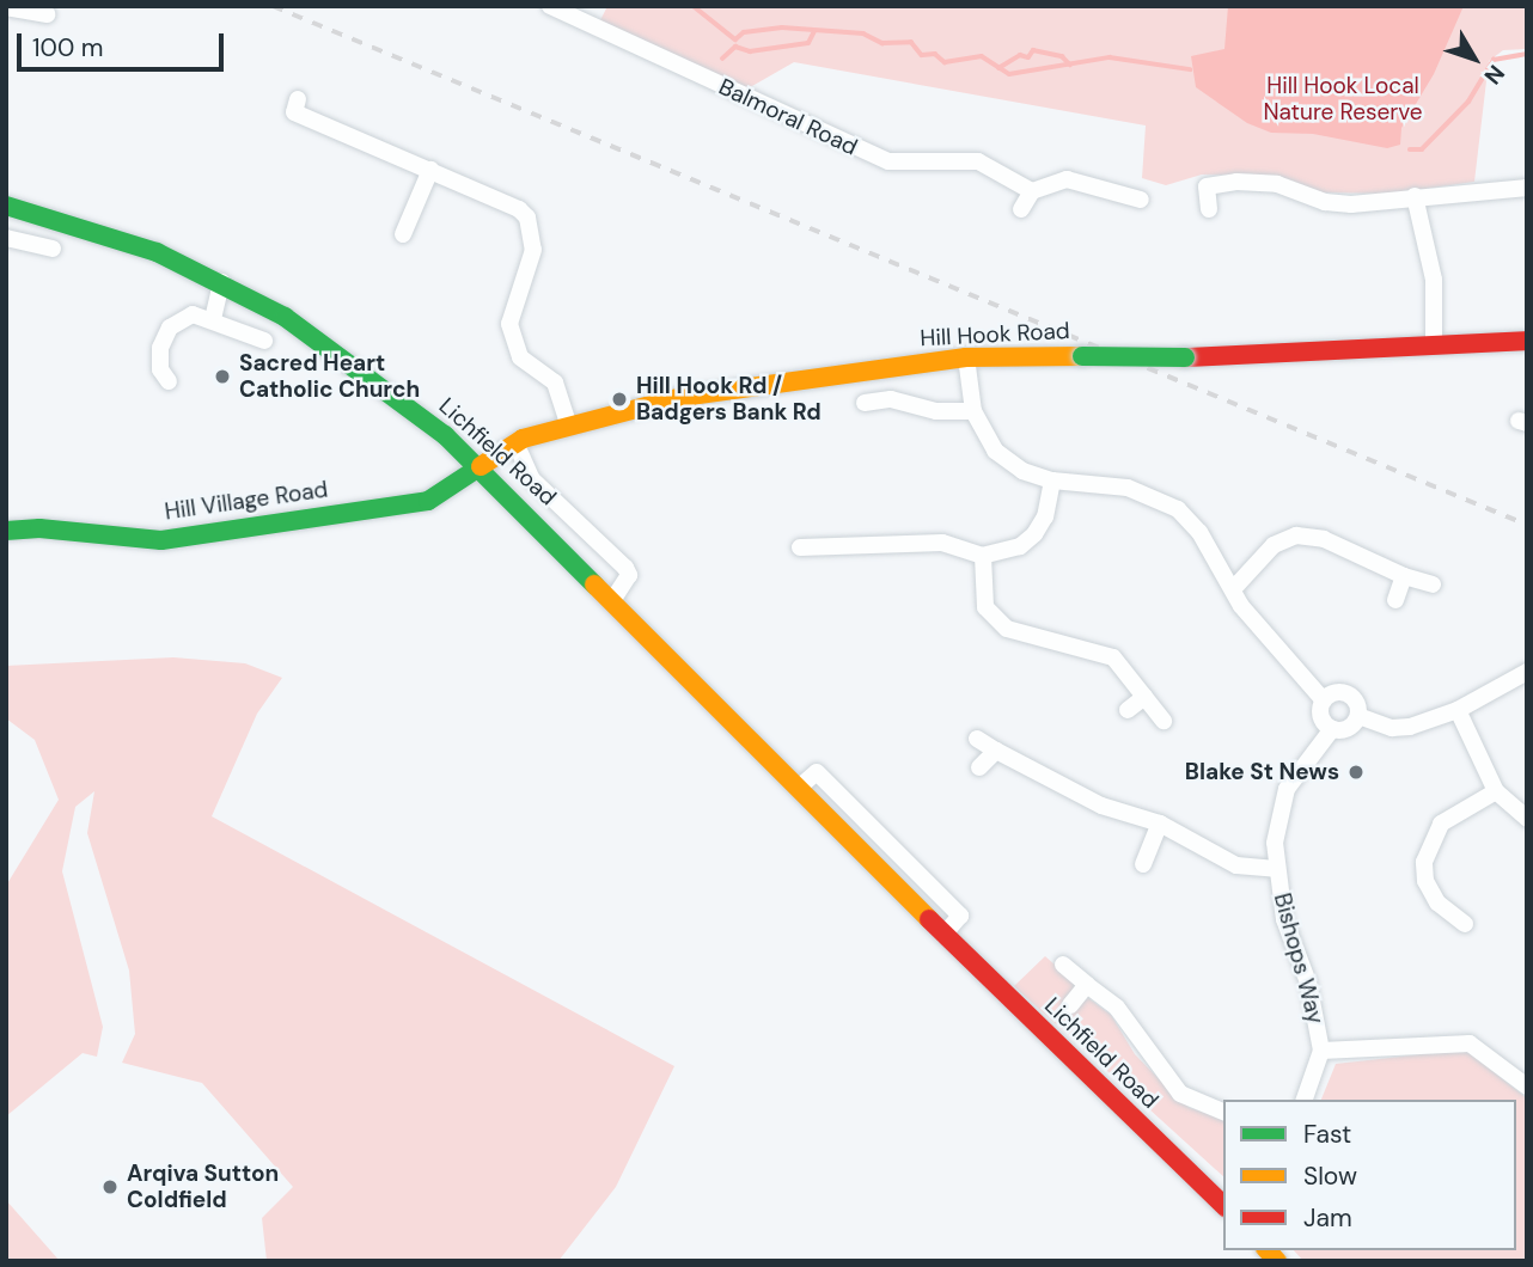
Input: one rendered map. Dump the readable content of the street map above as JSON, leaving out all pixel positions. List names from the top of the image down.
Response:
{
  "streets": {
    "main road": ["Hill Hook Road", "Lichfield Road", "Hill Village Road"],
    "street": ["Balmoral Road", "Bishops Way"]
  },
  "crossings": [
    ["Hill Hook Road", "Lichfield Road"],
    ["Hill Hook Road", "Hill Village Road"],
    ["Lichfield Road", "Hill Village Road"]
  ],
  "parks": ["Hill Hook Local Nature Reserve"],
  "places": [
    "Sacred Heart Catholic Church",
    "Hill Hook Rd / Badgers Bank Rd",
    "Blake St News",
    "Arqiva Sutton Coldfield"
  ],
  "legend": ["Fast", "Slow", "Jam"],
  "scale_bar": "100 m",
  "north": "bottom right"
}
